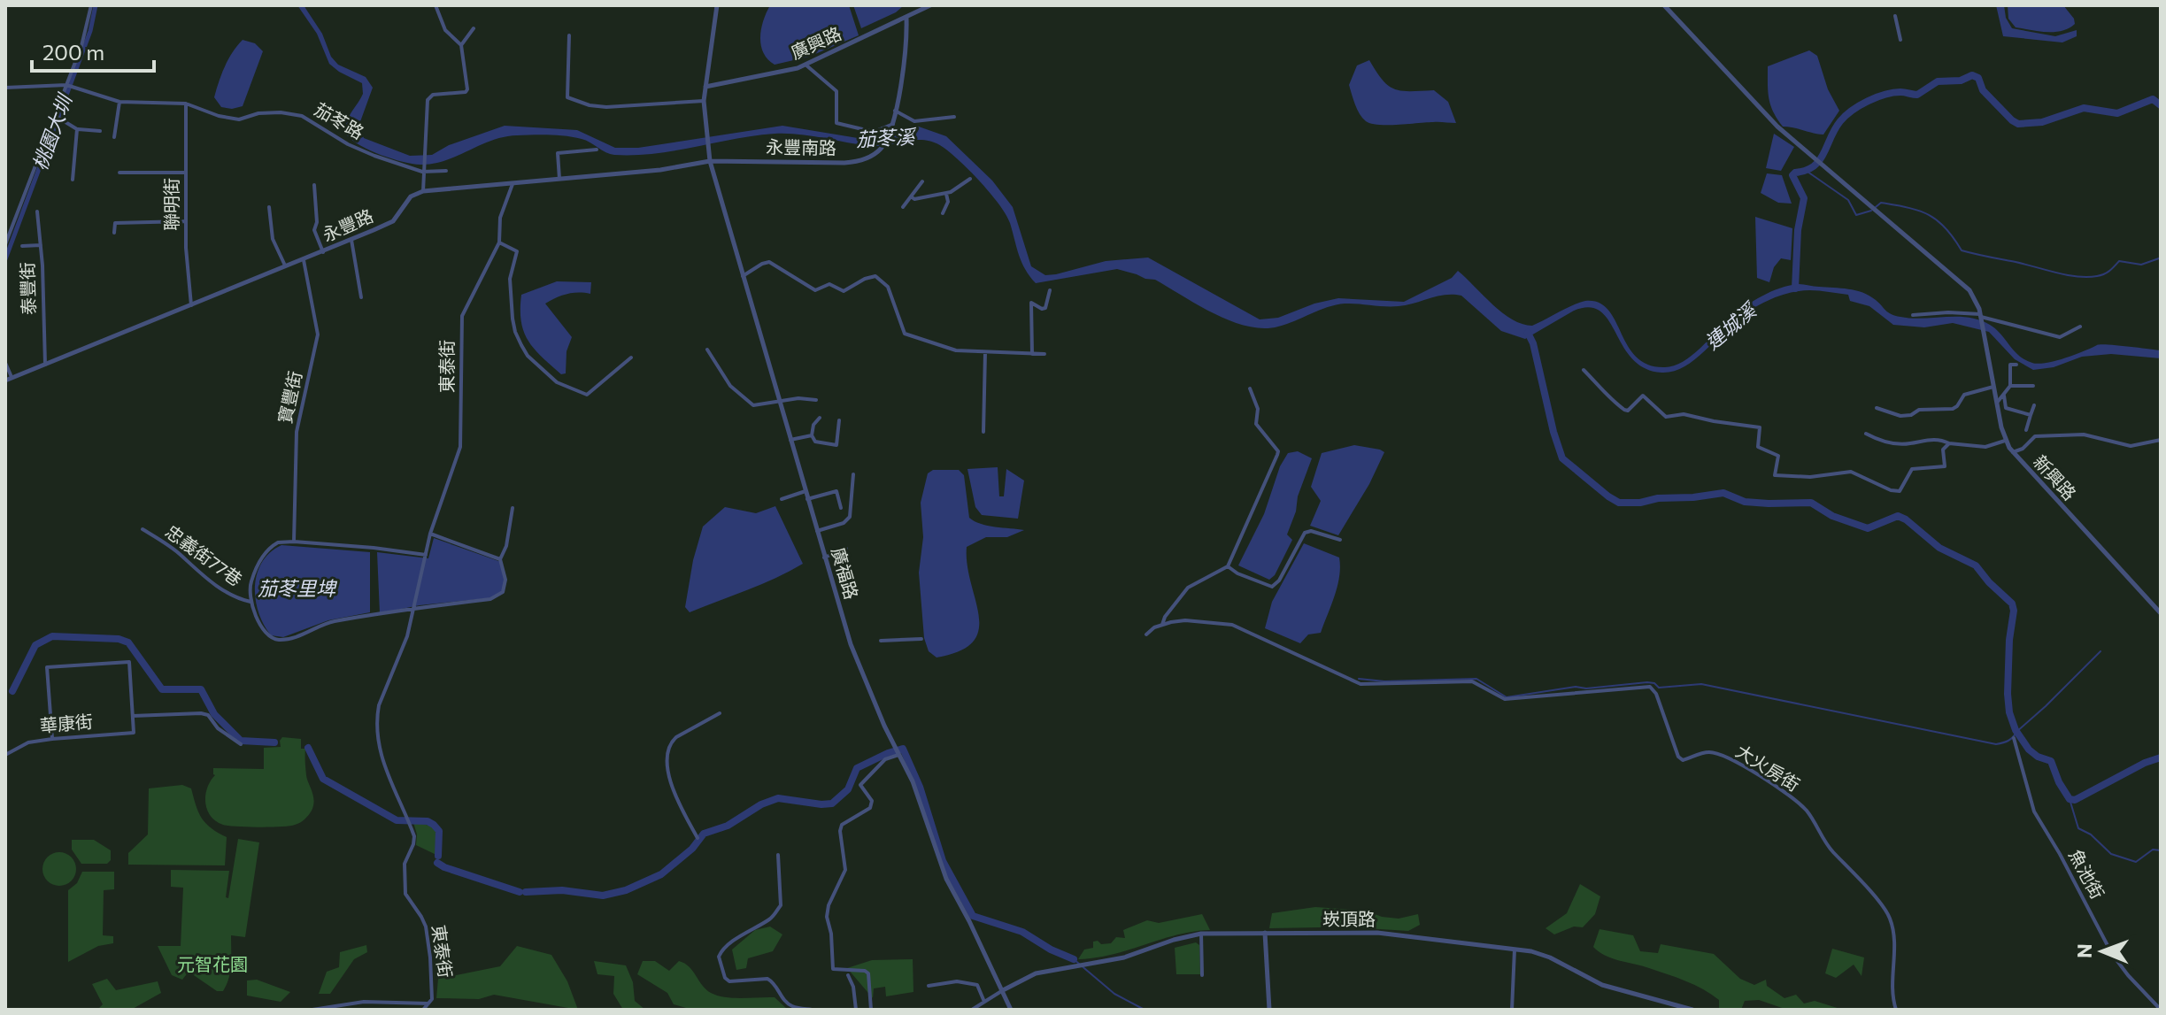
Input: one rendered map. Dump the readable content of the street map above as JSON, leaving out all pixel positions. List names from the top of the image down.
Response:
{
  "streets": {
    "street": [
      "廣興路",
      "茄苳路",
      "永豐南路",
      "聯明街",
      "永豐路",
      "泰豐街",
      "東泰街",
      "寶豐街",
      "新興路",
      "忠義街77巷",
      "廣福路",
      "華康街",
      "大火房街",
      "魚池街",
      "崁頂路"
    ]
  },
  "crossings": [
    ["茄苳路", "聯明街"],
    ["永豐南路", "廣福路"],
    ["聯明街", "永豐路"],
    ["永豐路", "泰豐街"],
    ["永豐路", "寶豐街"],
    ["廣福路", "崁頂路"]
  ],
  "water": [
    "桃園大圳",
    "茄苳溪",
    "連城溪",
    "茄苳里埤"
  ],
  "parks": ["元智花園"],
  "scale_bar": "200 m",
  "north": "left"
}
